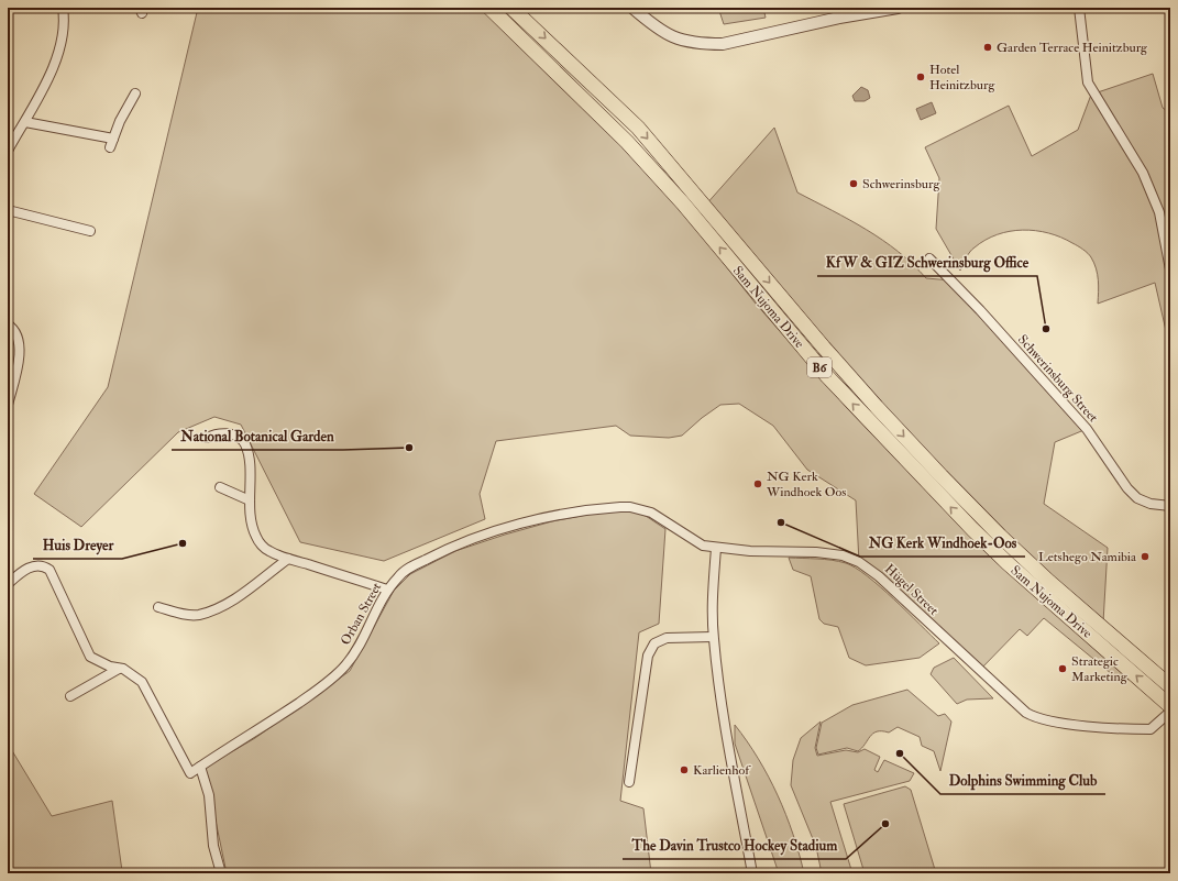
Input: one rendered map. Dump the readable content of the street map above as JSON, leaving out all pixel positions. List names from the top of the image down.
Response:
{
  "streets": {
    "highway": ["Sam Nujoma Drive", "B6"],
    "street": ["Schwerinsburg Street", "Hügel Street", "Orban Street"]
  },
  "crossings": [
    ["Hügel Street", "Orban Street"]
  ],
  "places": [
    "Garden Terrace Heinitzburg",
    "Hotel Heinitzburg",
    "Schwerinsburg",
    "KfW & GIZ Schwerinsburg Office",
    "National Botanical Garden",
    "NG Kerk Windhoek Oos",
    "NG Kerk Windhoek-Oos",
    "Huis Dreyer",
    "Letshego Namibia",
    "Strategic Marketing",
    "Dolphins Swimming Club",
    "Karlienhof",
    "The Davin Trustco Hockey Stadium"
  ]
}
